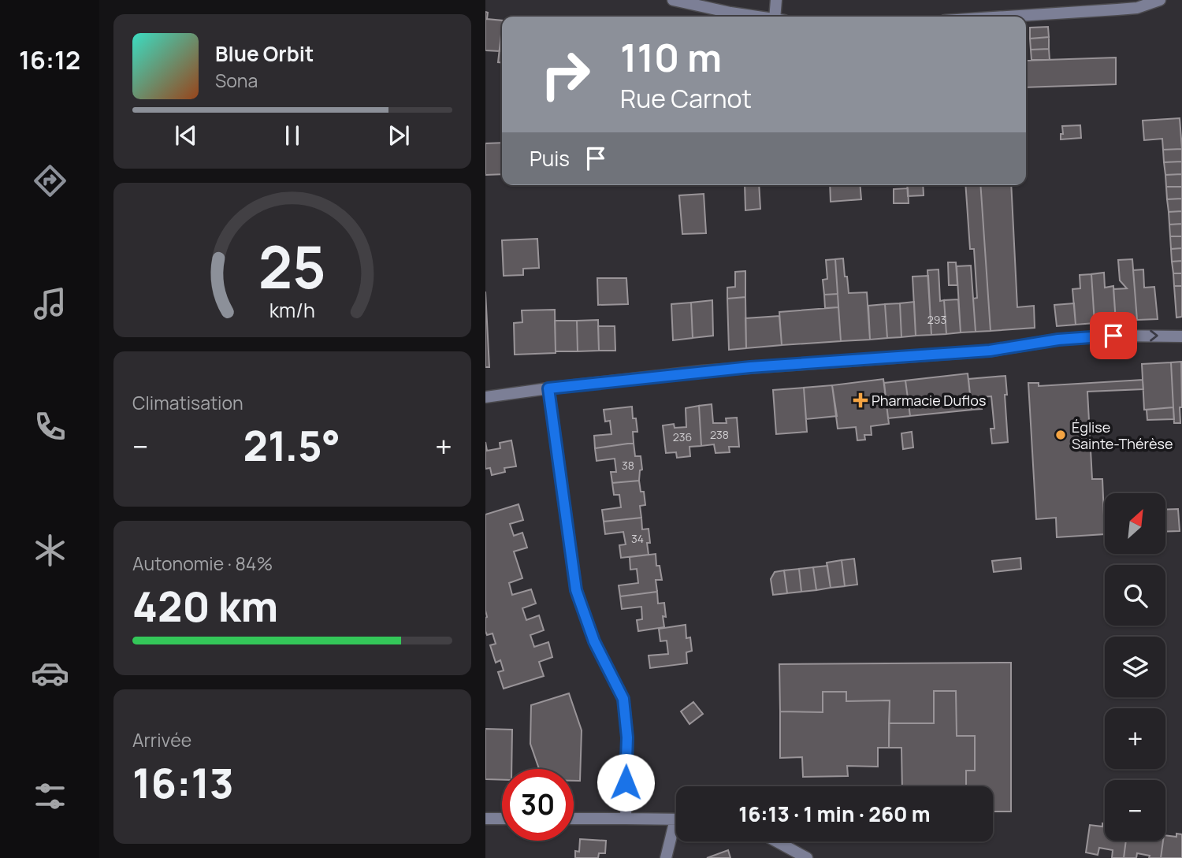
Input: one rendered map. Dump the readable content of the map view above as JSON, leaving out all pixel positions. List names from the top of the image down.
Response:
{
  "places": {
    "health": ["Pharmacie Duflos"],
    "other": ["Église Sainte-Thérèse"]
  },
  "house_numbers": [
    "293",
    "238",
    "236",
    "38",
    "34"
  ],
  "north": "top right",
  "page": {
    "tabs": "16:12",
    "turn": ["110 m", "Rue Carnot"],
    "song": ["Blue Orbit", "Sona"],
    "then": "Puis",
    "tile": [
      "Climatisation",
      ["Autonomie · 84%", "420 km"],
      ["Arrivée", "16:13"]
    ],
    "heat": ["−", "21.5°", "+"],
    "map_buttons": ["+", "−"],
    "limit": "30",
    "trip": "16:13 · 1 min · 260 m",
    "gauge": ["25", "km/h"]
  }
}
